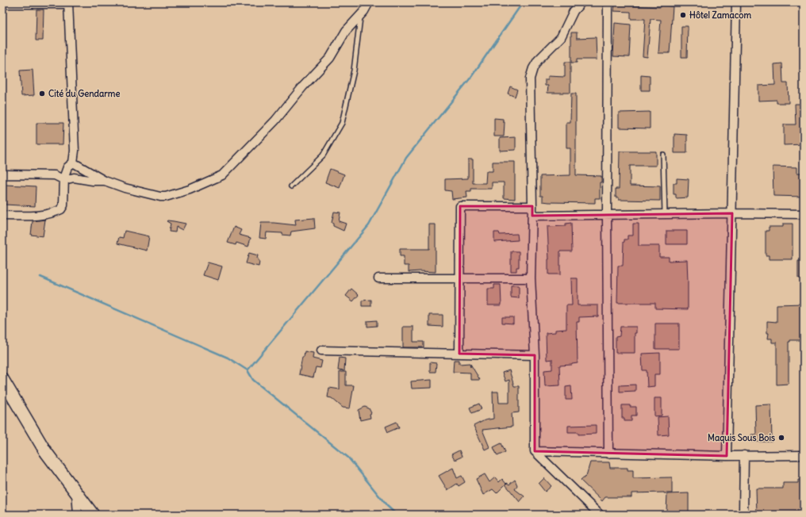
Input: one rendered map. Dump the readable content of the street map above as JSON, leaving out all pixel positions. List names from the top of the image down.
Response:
{
  "places": ["Hôtel Zamacom", "Cité du Gendarme", "Maquis Sous Bois"]
}
